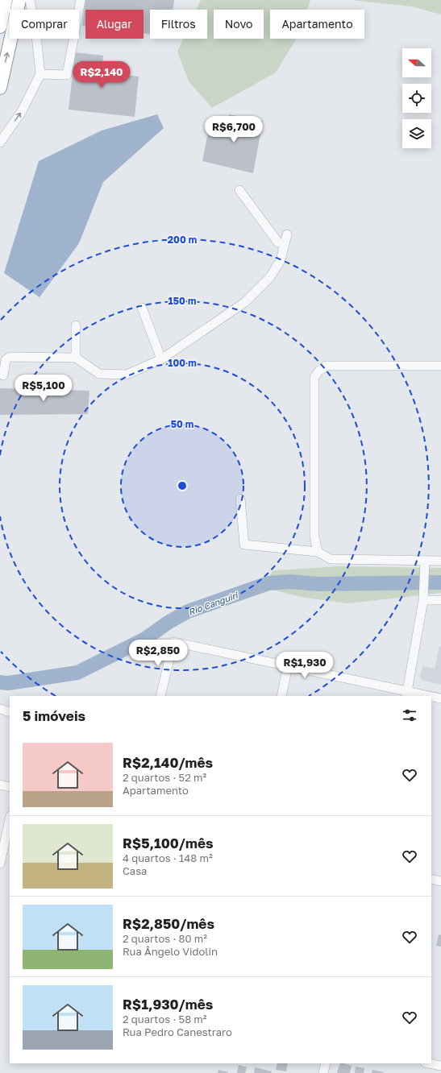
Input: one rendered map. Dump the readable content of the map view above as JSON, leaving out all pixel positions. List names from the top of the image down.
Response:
{
  "water": ["Rio Canguiri"],
  "north": "left",
  "page": {
    "chip": [
      "Comprar",
      "Alugar",
      "Filtros",
      "Novo",
      "Apartamento"
    ],
    "price": [
      "R$2,140",
      "R$6,700",
      "R$5,100",
      "R$2,850",
      "R$1,930"
    ],
    "heading": "5 imóveis",
    "list": [
      {
        "name": "R$2,140/mês",
        "note": "2 quartos · 52 m² · Apartamento"
      },
      {
        "name": "R$5,100/mês",
        "note": "4 quartos · 148 m² · Casa"
      },
      {
        "name": "R$2,850/mês",
        "note": "2 quartos · 80 m² · Rua Ângelo Vidolin"
      },
      {
        "name": "R$1,930/mês",
        "note": "2 quartos · 58 m² · Rua Pedro Canestraro"
      }
    ]
  },
  "rings": [
    "200 m",
    "150 m",
    "100 m",
    "50 m"
  ]
}
